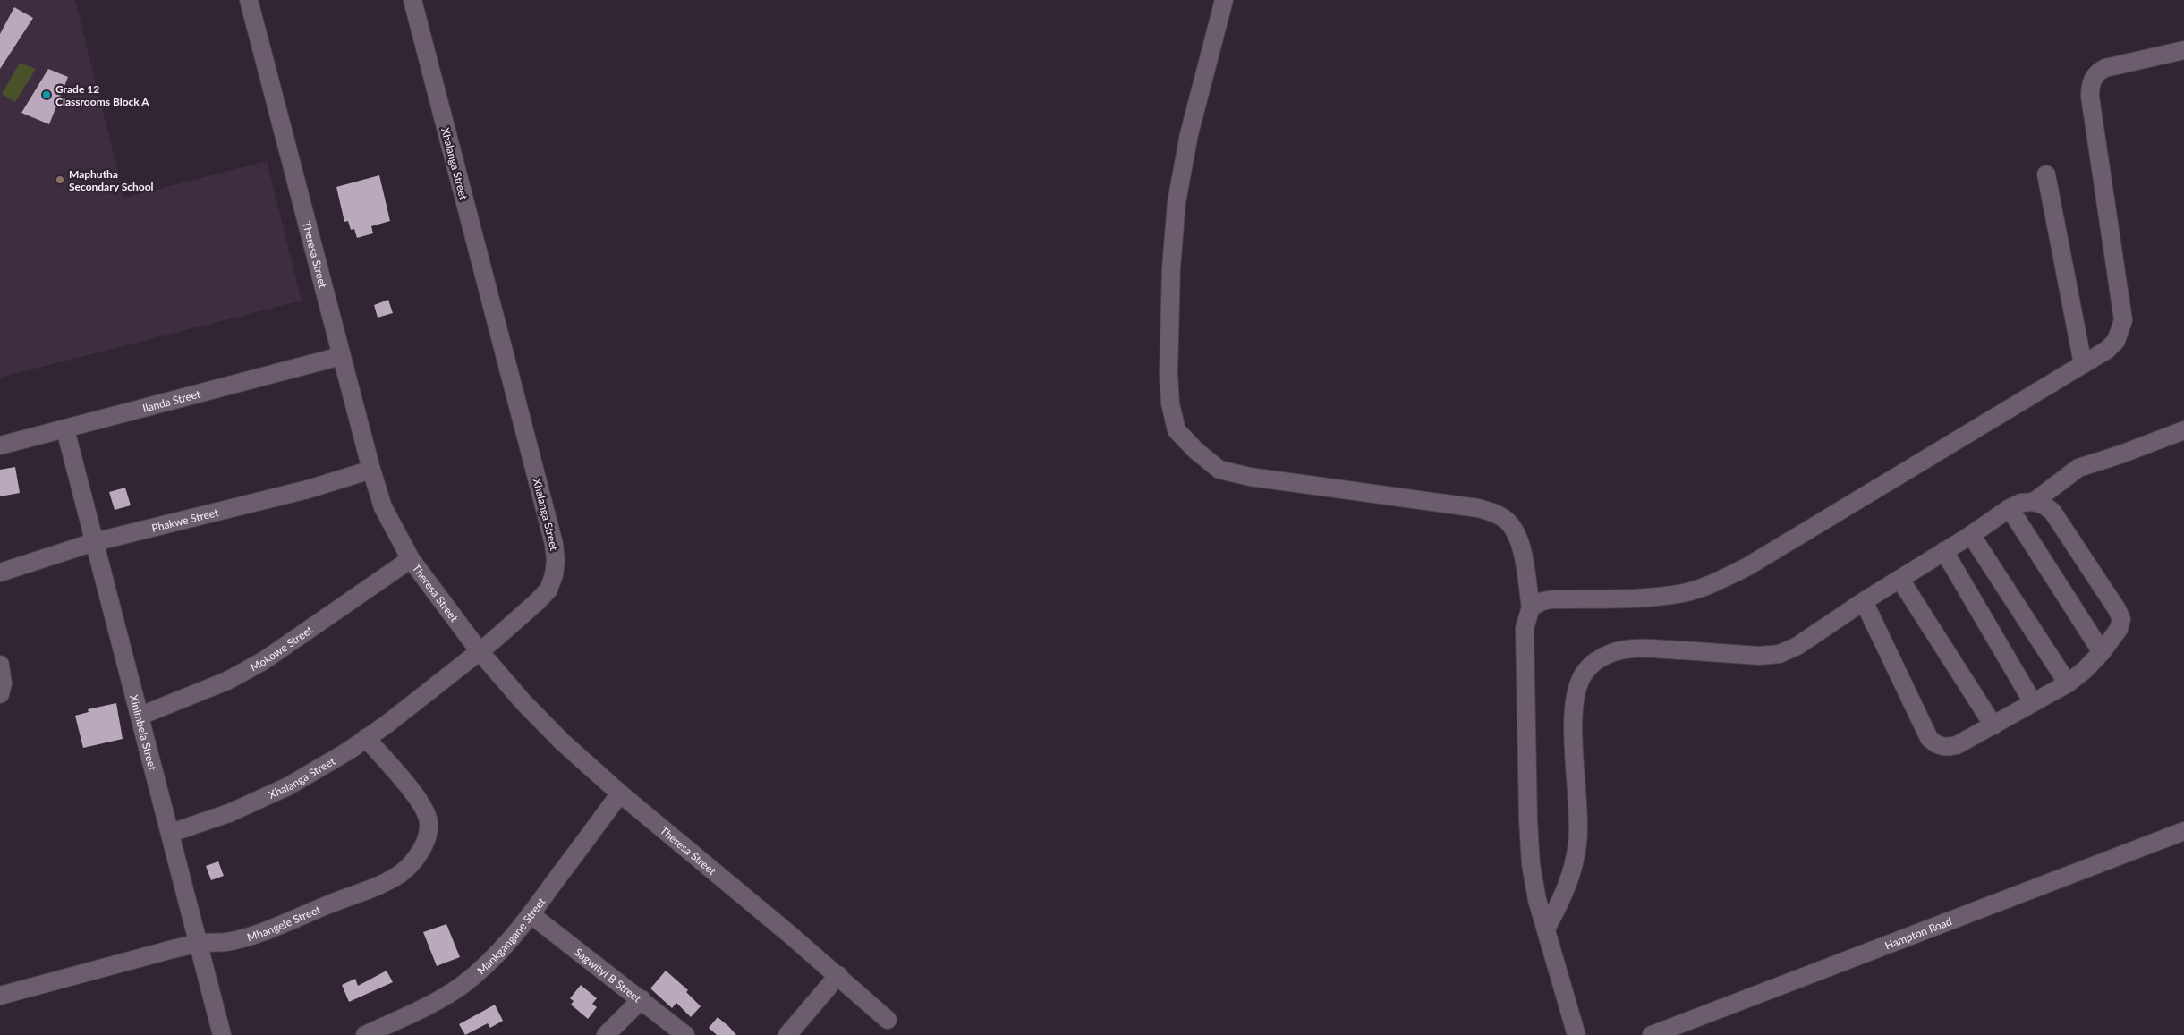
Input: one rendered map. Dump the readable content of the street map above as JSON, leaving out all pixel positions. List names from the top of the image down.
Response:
{
  "streets": {
    "street": [
      "Xhalanga Street",
      "Theresa Street",
      "Ilanda Street",
      "Phakwe Street",
      "Mokowe Street",
      "Xinimbela Street",
      "Mhangele Street",
      "Hampton Road",
      "Mankgangane Street",
      "Sagwityi B Street"
    ]
  },
  "crossings": [
    ["Xhalanga Street", "Theresa Street"],
    ["Xhalanga Street", "Xinimbela Street"],
    ["Xhalanga Street", "Mhangele Street"],
    ["Theresa Street", "Ilanda Street"],
    ["Theresa Street", "Phakwe Street"],
    ["Theresa Street", "Mokowe Street"],
    ["Theresa Street", "Mankgangane Street"],
    ["Ilanda Street", "Xinimbela Street"],
    ["Phakwe Street", "Xinimbela Street"],
    ["Mokowe Street", "Xinimbela Street"],
    ["Xinimbela Street", "Mhangele Street"],
    ["Mankgangane Street", "Sagwityi B Street"]
  ],
  "places": ["Grade 12 Classrooms Block A", "Maphutha Secondary School"]
}
